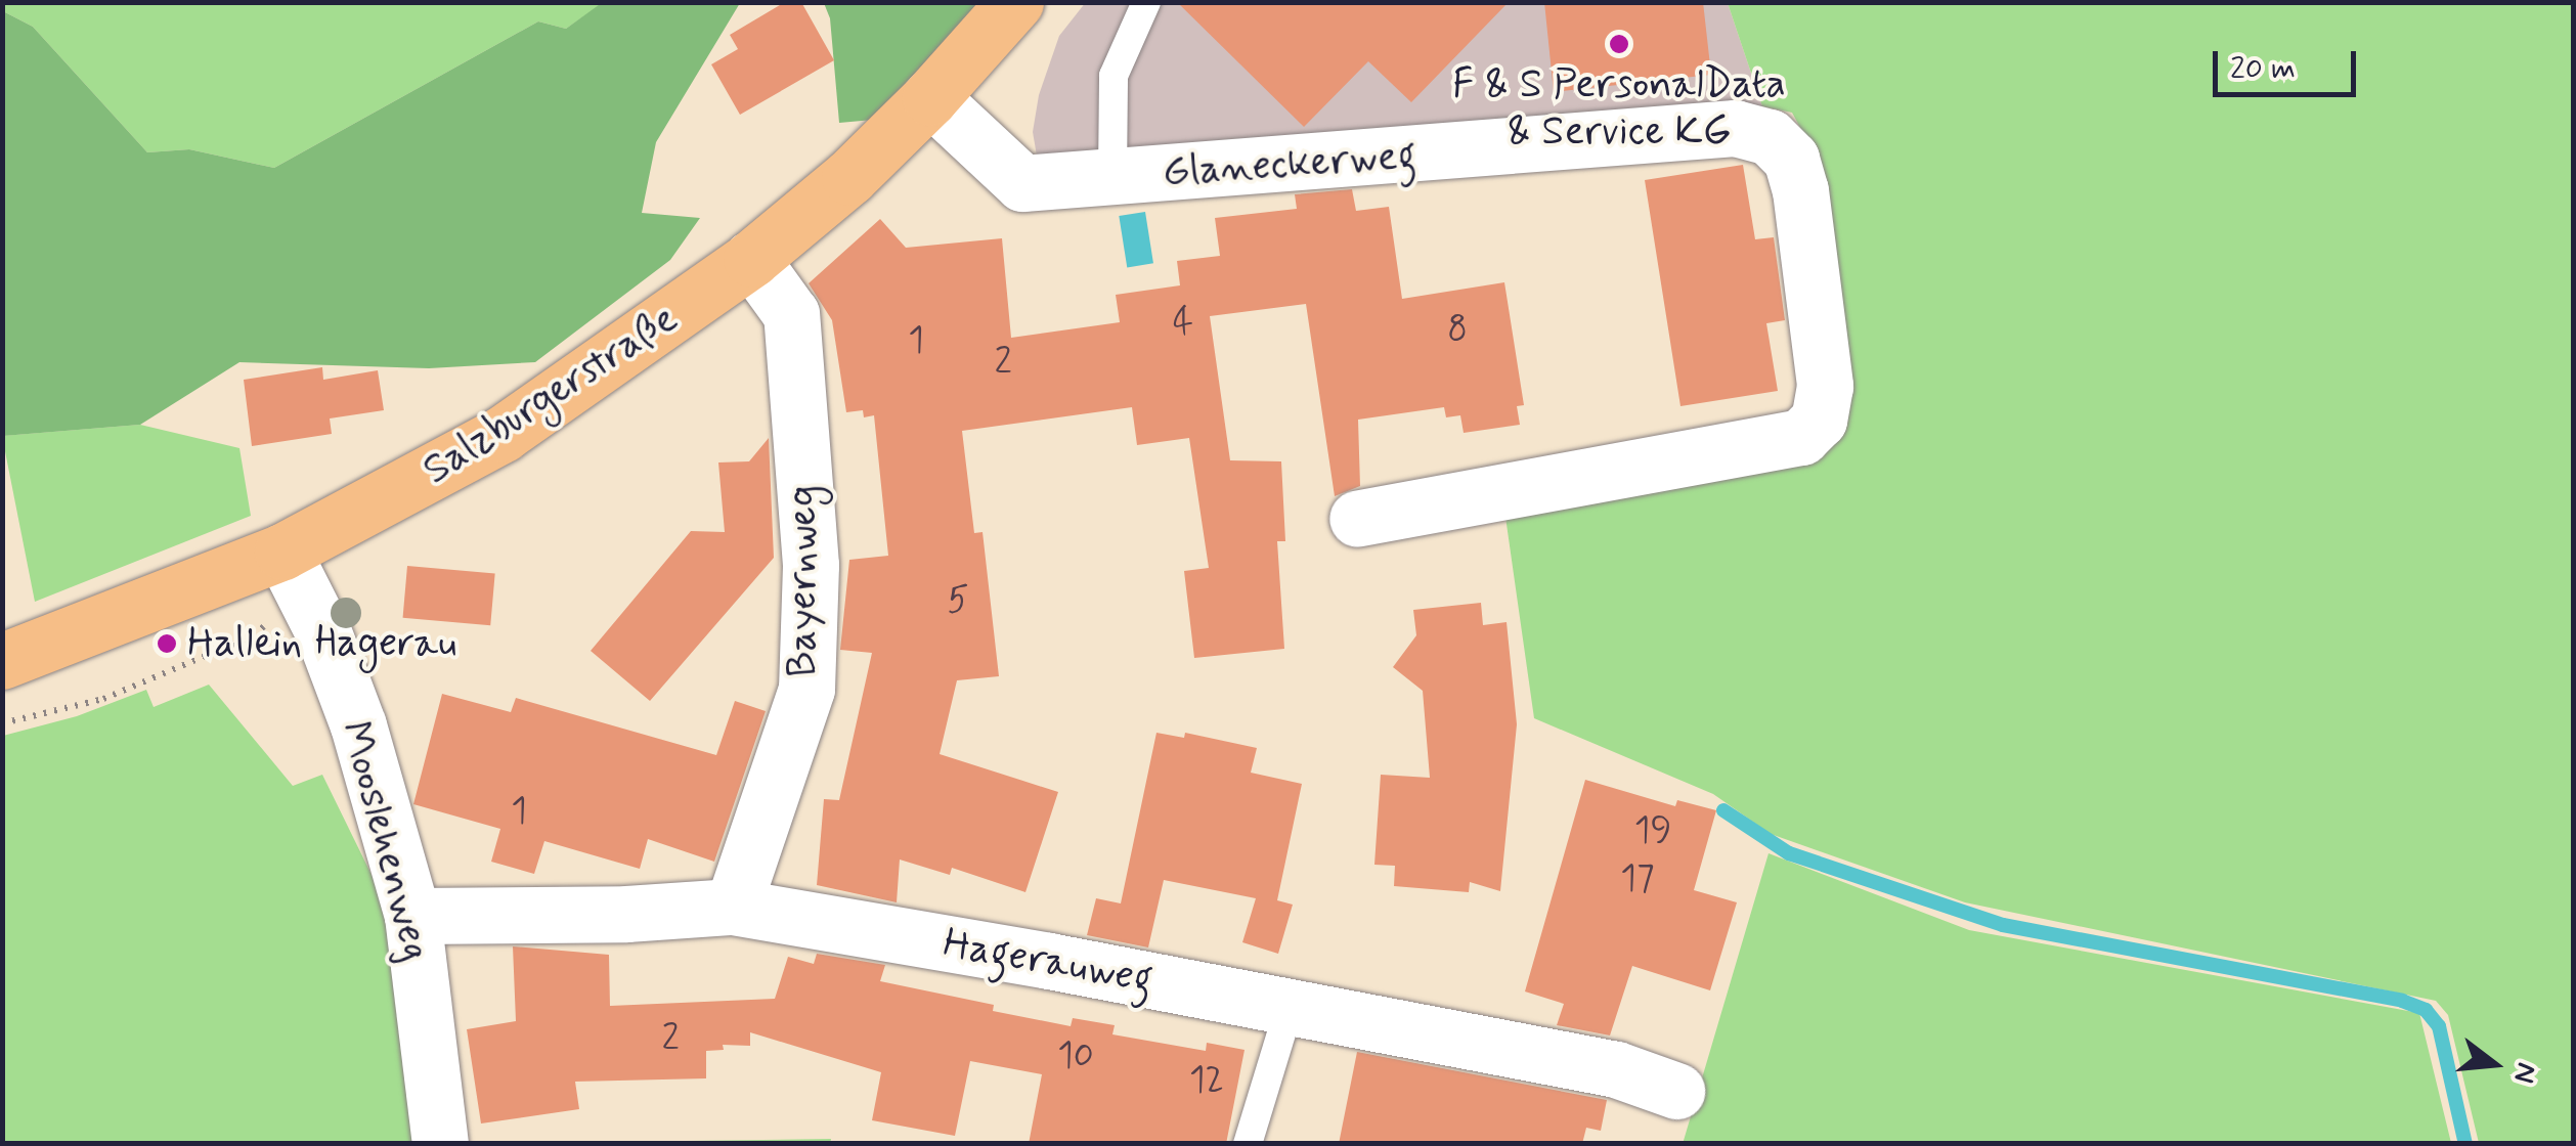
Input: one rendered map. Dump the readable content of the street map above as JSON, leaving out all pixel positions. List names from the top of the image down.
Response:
{
  "streets": {
    "main road": ["Salzburgerstraße"],
    "street": [
      "Glaneckerweg",
      "Bayernweg",
      "Mooslehenweg",
      "Hagerauweg"
    ]
  },
  "crossings": [
    ["Glaneckerweg", "Salzburgerstraße"],
    ["Salzburgerstraße", "Bayernweg"],
    ["Salzburgerstraße", "Mooslehenweg"],
    ["Bayernweg", "Hagerauweg"],
    ["Mooslehenweg", "Hagerauweg"]
  ],
  "places": ["F & S PersonalData & Service KG", "Hallein Hagerau"],
  "house_numbers": [
    "4",
    "8",
    "1",
    "2",
    "5",
    "1",
    "19",
    "17",
    "2",
    "10",
    "12"
  ],
  "scale_bar": "20 m",
  "north": "right"
}
